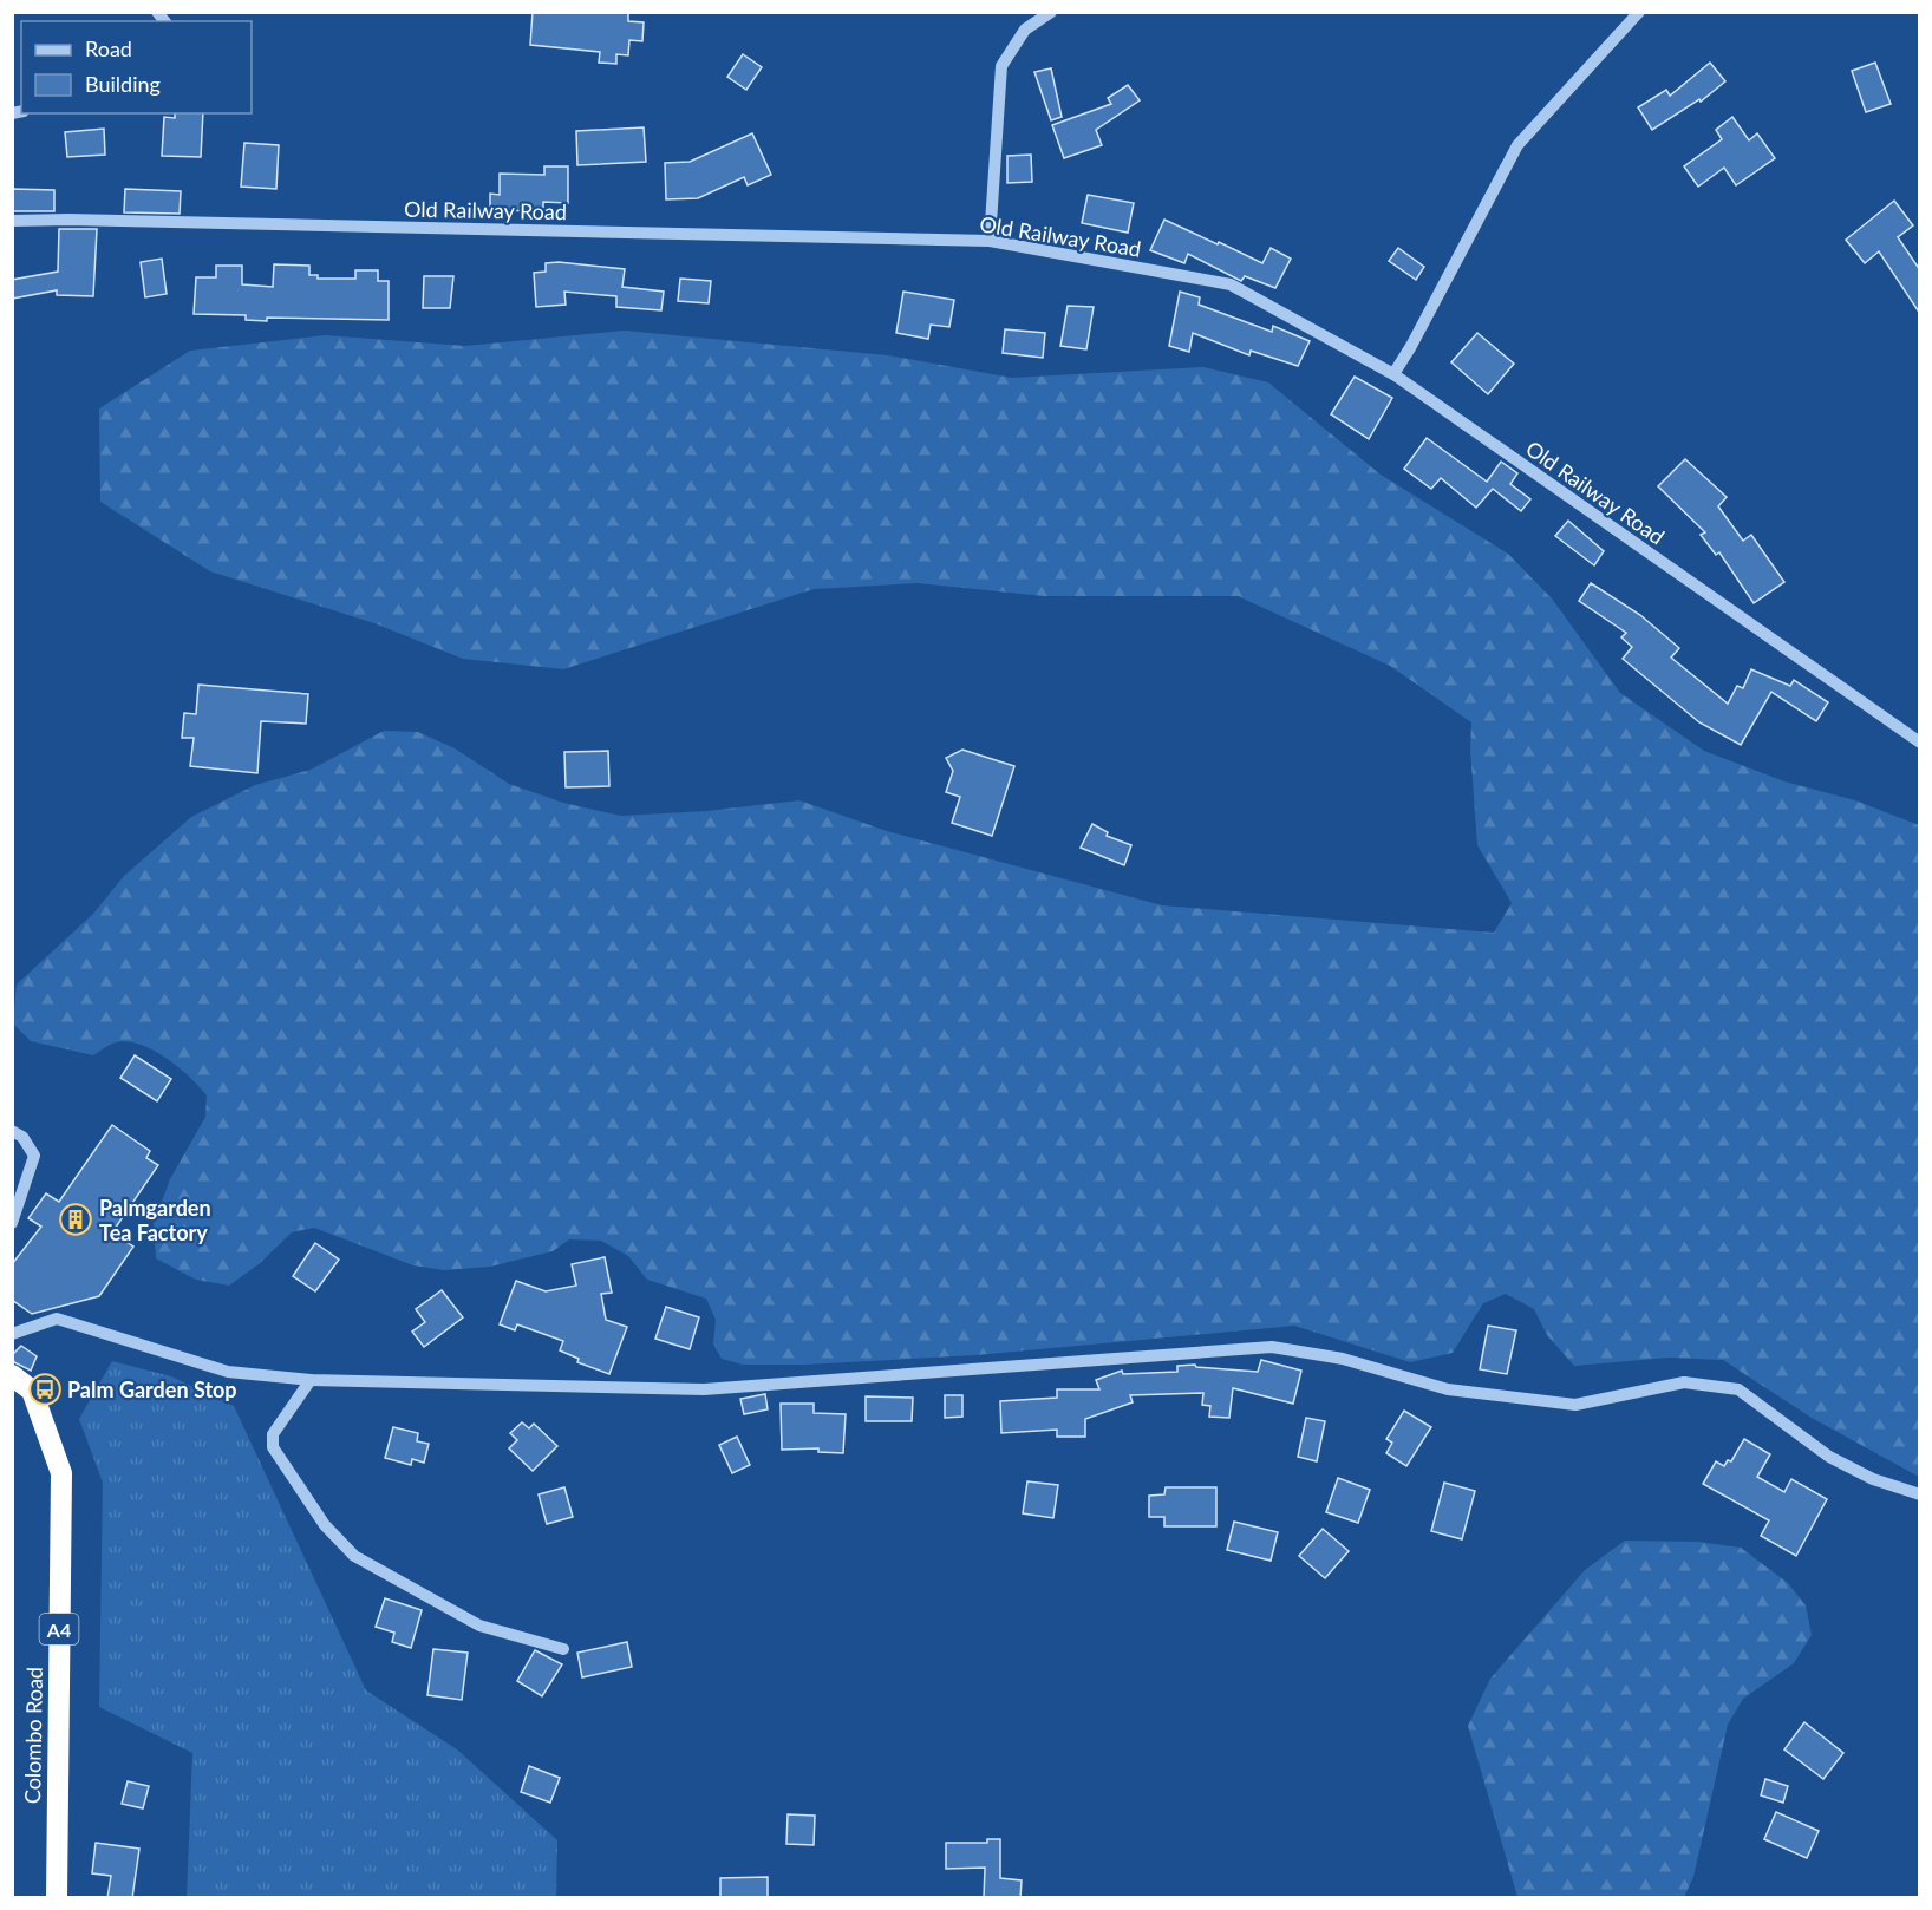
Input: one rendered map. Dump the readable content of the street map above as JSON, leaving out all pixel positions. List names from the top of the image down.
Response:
{
  "streets": {
    "highway": ["A4", "Colombo Road"],
    "street": ["Old Railway Road"]
  },
  "places": {
    "building": ["Palmgarden Tea Factory"],
    "bus stop": ["Palm Garden Stop"]
  },
  "legend": ["Road", "Building"]
}
